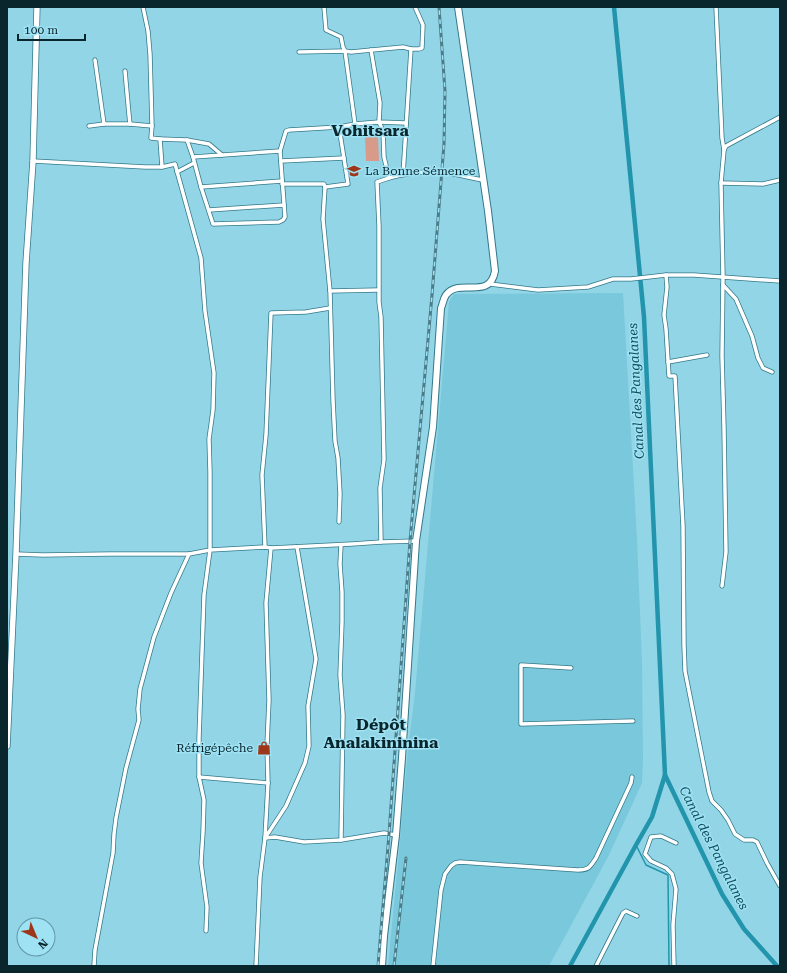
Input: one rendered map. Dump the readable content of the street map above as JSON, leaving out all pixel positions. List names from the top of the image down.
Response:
{
  "districts": ["Vohitsara", "Dépôt Analakininina"],
  "water": ["Canal des Pangalanes"],
  "places": {
    "school or university": ["La Bonne Sémence"],
    "shop": ["Réfrigépêche"]
  },
  "scale_bar": "100 m",
  "north": "bottom right"
}
